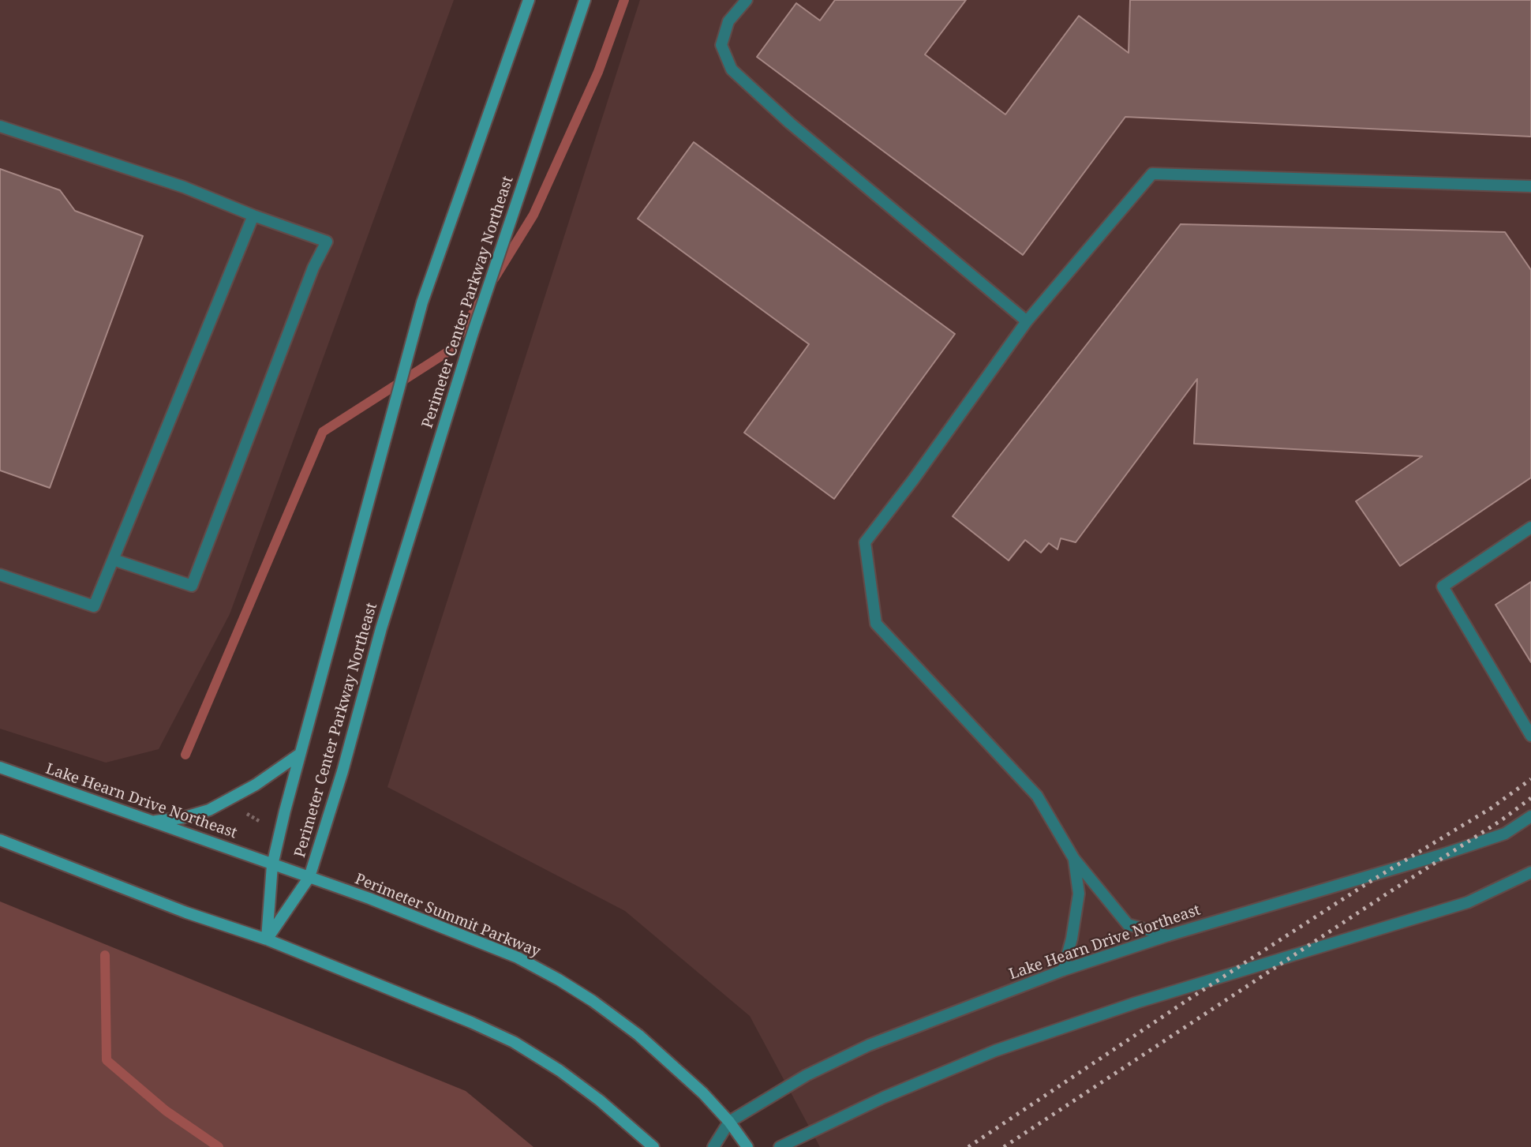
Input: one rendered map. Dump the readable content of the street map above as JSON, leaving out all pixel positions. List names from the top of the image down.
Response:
{
  "streets": {
    "main road": ["Perimeter Center Parkway Northeast", "Lake Hearn Drive Northeast", "Perimeter Summit Parkway"]
  },
  "crossings": [
    ["Perimeter Center Parkway Northeast", "Lake Hearn Drive Northeast"],
    ["Perimeter Center Parkway Northeast", "Perimeter Summit Parkway"],
    ["Lake Hearn Drive Northeast", "Perimeter Summit Parkway"]
  ]
}
